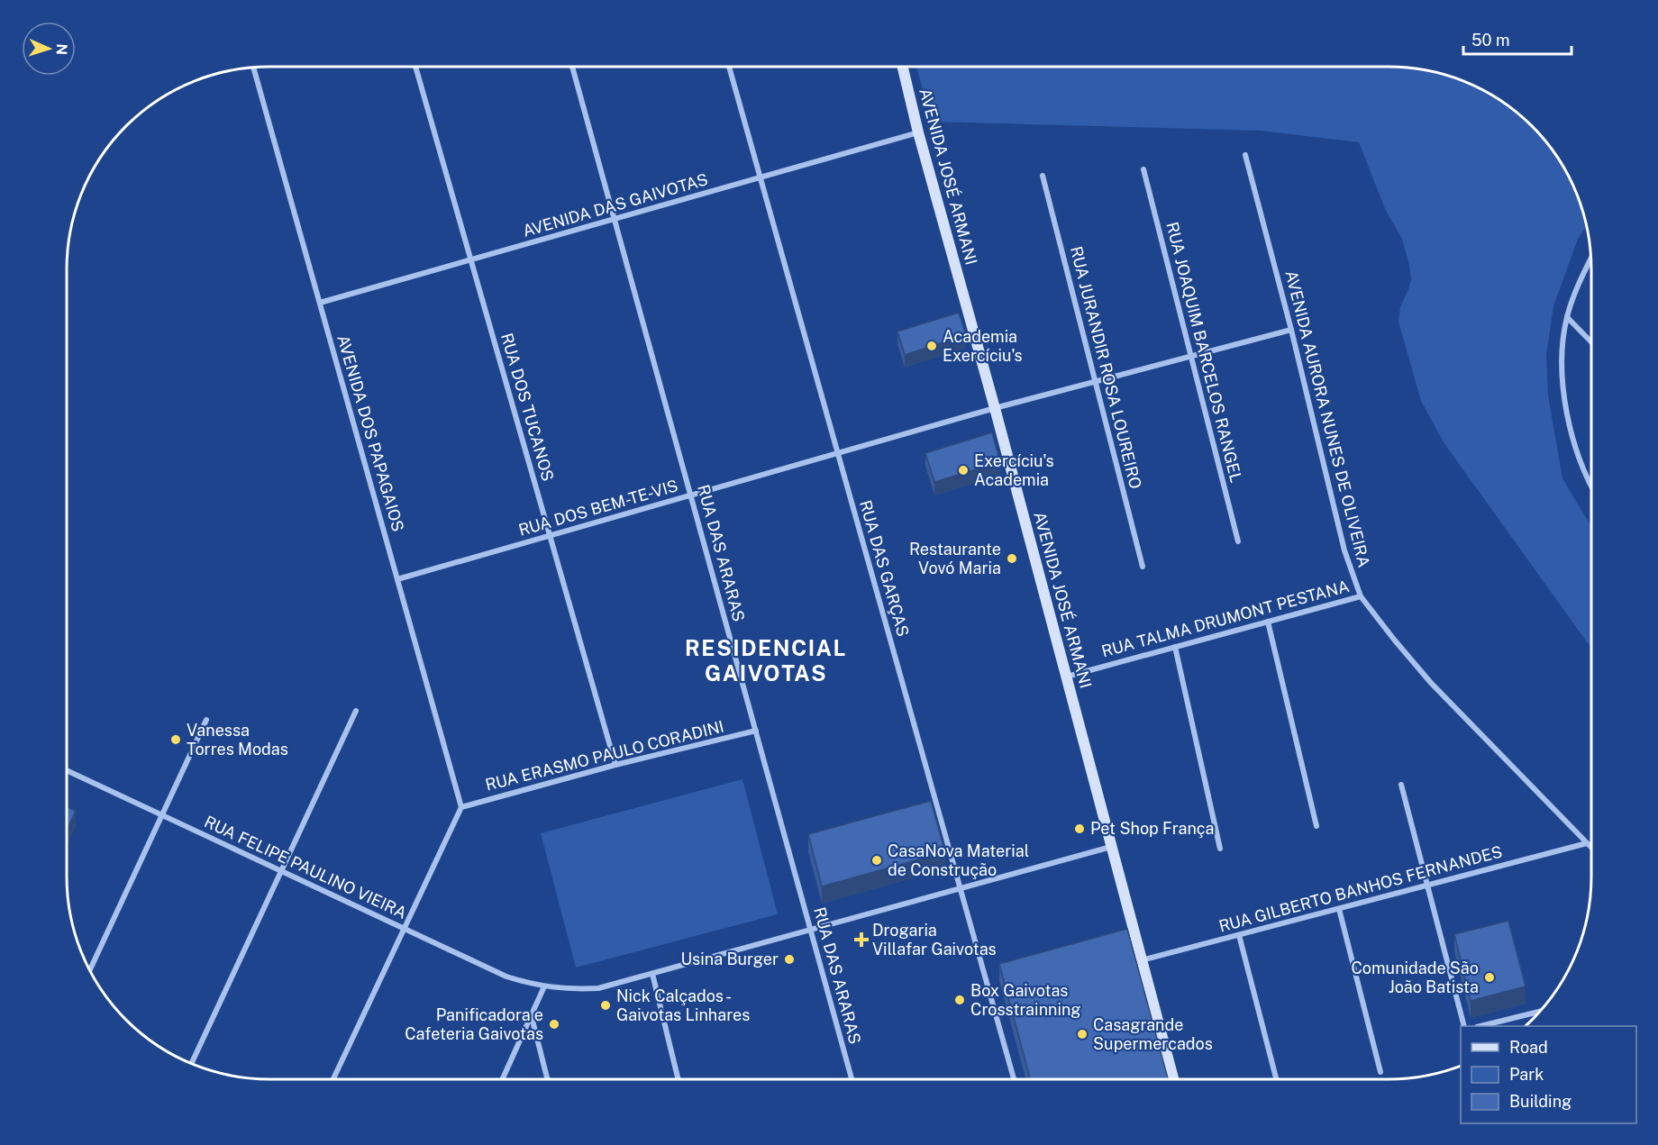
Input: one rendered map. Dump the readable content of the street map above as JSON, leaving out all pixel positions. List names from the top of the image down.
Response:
{
  "streets": {
    "main road": ["AVENIDA JOSÉ ARMANI"],
    "street": [
      "AVENIDA DAS GAIVOTAS",
      "RUA JOAQUIM BARCELOS RANGEL",
      "RUA JURANDIR ROSA LOUREIRO",
      "RUA DOS TUCANOS",
      "AVENIDA AURORA NUNES DE OLIVEIRA",
      "AVENIDA DOS PAPAGAIOS",
      "RUA DOS BEM-TE-VIS",
      "RUA DAS ARARAS",
      "RUA DAS GARÇAS",
      "RUA TALMA DRUMONT PESTANA",
      "RUA ERASMO PAULO CORADINI",
      "RUA FELIPE PAULINO VIEIRA",
      "RUA GILBERTO BANHOS FERNANDES"
    ]
  },
  "crossings": [
    ["AVENIDA JOSÉ ARMANI", "AVENIDA DAS GAIVOTAS"],
    ["AVENIDA JOSÉ ARMANI", "RUA DOS BEM-TE-VIS"],
    ["AVENIDA JOSÉ ARMANI", "RUA TALMA DRUMONT PESTANA"],
    ["AVENIDA JOSÉ ARMANI", "RUA FELIPE PAULINO VIEIRA"],
    ["AVENIDA JOSÉ ARMANI", "RUA GILBERTO BANHOS FERNANDES"],
    ["AVENIDA DAS GAIVOTAS", "RUA DOS TUCANOS"],
    ["AVENIDA DAS GAIVOTAS", "AVENIDA DOS PAPAGAIOS"],
    ["AVENIDA DAS GAIVOTAS", "RUA DAS ARARAS"],
    ["AVENIDA DAS GAIVOTAS", "RUA DAS GARÇAS"],
    ["RUA JOAQUIM BARCELOS RANGEL", "RUA DOS BEM-TE-VIS"],
    ["RUA JURANDIR ROSA LOUREIRO", "RUA DOS BEM-TE-VIS"],
    ["RUA DOS TUCANOS", "RUA DOS BEM-TE-VIS"],
    ["RUA DOS TUCANOS", "RUA ERASMO PAULO CORADINI"],
    ["AVENIDA AURORA NUNES DE OLIVEIRA", "RUA DOS BEM-TE-VIS"],
    ["AVENIDA AURORA NUNES DE OLIVEIRA", "RUA TALMA DRUMONT PESTANA"],
    ["AVENIDA AURORA NUNES DE OLIVEIRA", "RUA GILBERTO BANHOS FERNANDES"],
    ["AVENIDA DOS PAPAGAIOS", "RUA DOS BEM-TE-VIS"],
    ["AVENIDA DOS PAPAGAIOS", "RUA ERASMO PAULO CORADINI"],
    ["RUA DOS BEM-TE-VIS", "RUA DAS ARARAS"],
    ["RUA DOS BEM-TE-VIS", "RUA DAS GARÇAS"],
    ["RUA DAS ARARAS", "RUA ERASMO PAULO CORADINI"],
    ["RUA DAS ARARAS", "RUA FELIPE PAULINO VIEIRA"],
    ["RUA DAS GARÇAS", "RUA FELIPE PAULINO VIEIRA"]
  ],
  "districts": ["RESIDENCIAL GAIVOTAS"],
  "places": {
    "other": [
      "Academia Exercíciu's",
      "Exercíciu's Academia",
      "Restaurante Vovó Maria",
      "Vanessa Torres Modas",
      "Pet Shop França",
      "CasaNova Material de Construção",
      "Usina Burger",
      "Comunidade São João Batista",
      "Box Gaivotas Crosstrainning",
      "Nick Calçados - Gaivotas Linhares",
      "Panificadora e Cafeteria Gaivotas",
      "Casagrande Supermercados"
    ],
    "health": ["Drogaria Villafar Gaivotas"]
  },
  "legend": ["Road", "Park", "Building"],
  "scale_bar": "50 m",
  "north": "right"
}
